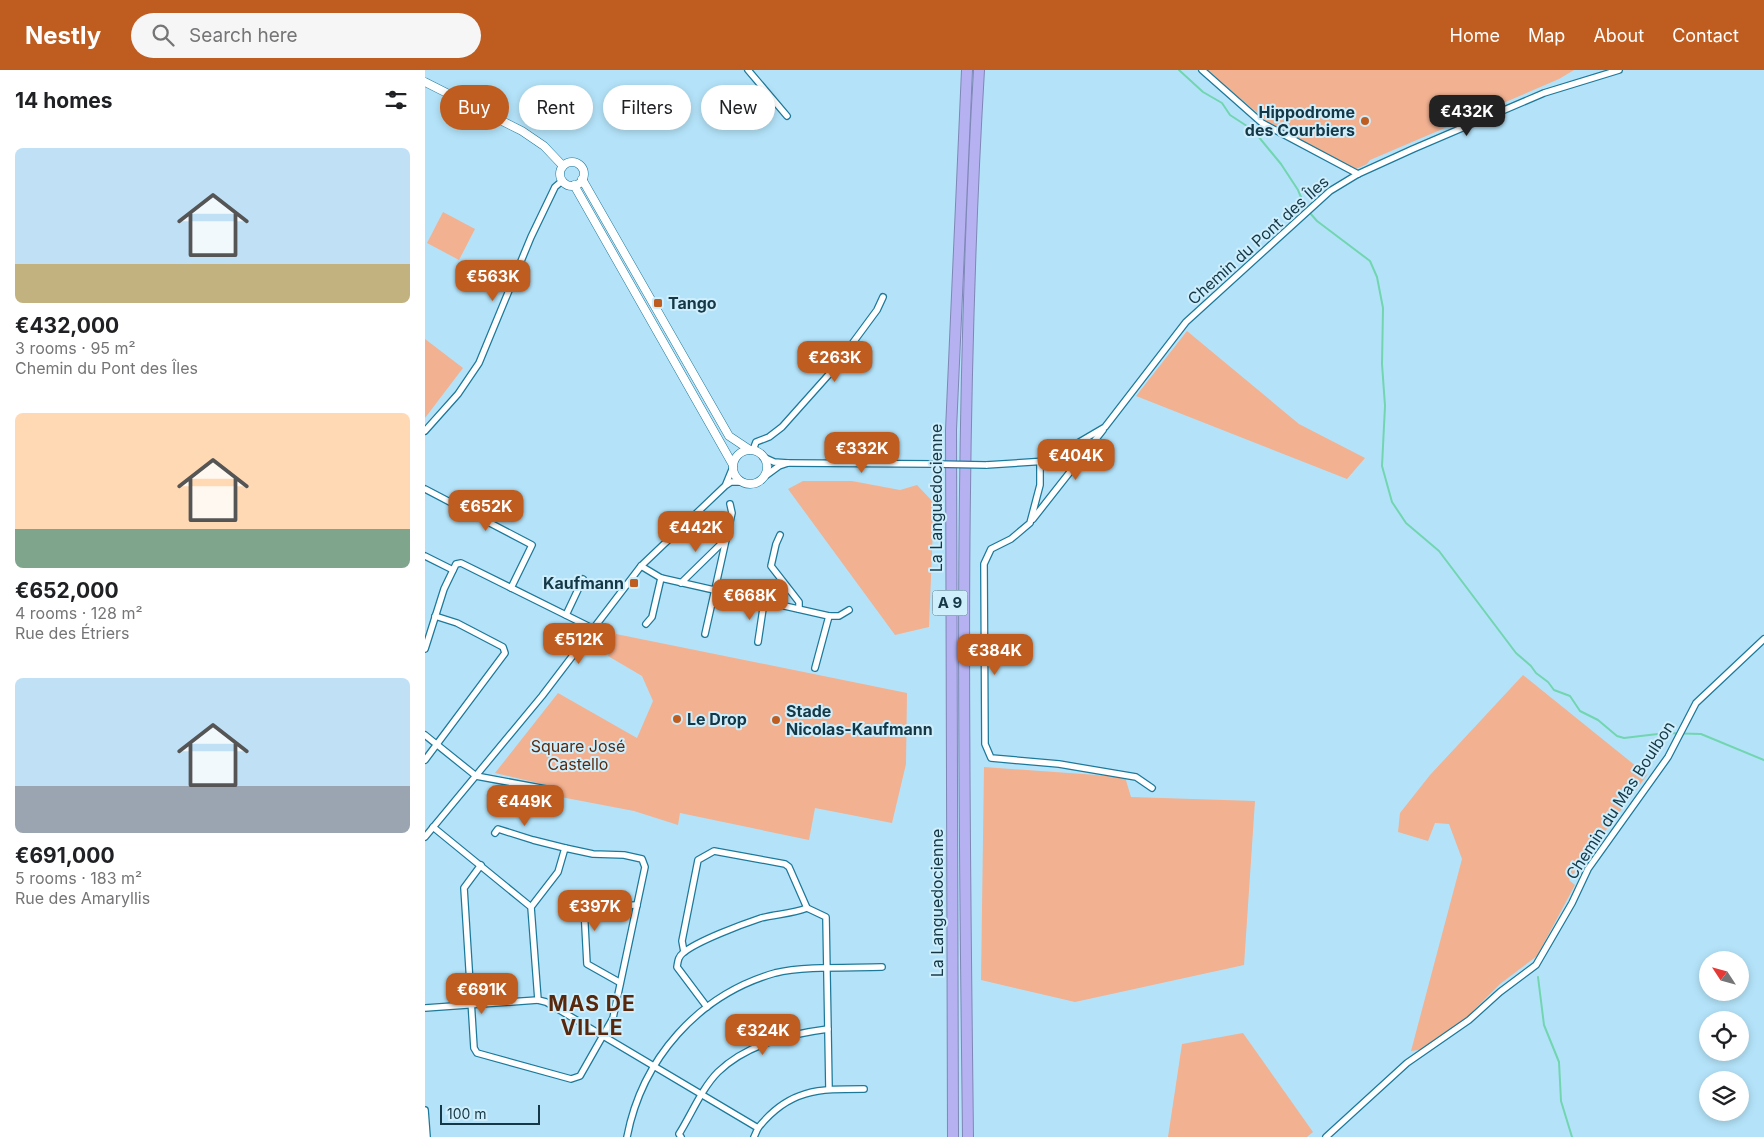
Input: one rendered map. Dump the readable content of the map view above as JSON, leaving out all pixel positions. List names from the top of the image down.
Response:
{
  "streets": {
    "highway": ["La Languedocienne", "A 9"],
    "street": ["Chemin du Pont des Îles", "Chemin du Mas Boulbon"]
  },
  "districts": ["MAS DE VILLE"],
  "parks": ["Square José Castello"],
  "places": {
    "other": ["Hippodrome des Courbiers", "Le Drop", "Stade Nicolas-Kaufmann"],
    "transit": ["Tango", "Kaufmann"]
  },
  "scale_bar": "100 m",
  "north": "top left",
  "page": {
    "header": "Nestly",
    "search": "Search here",
    "nav": [
      "Home",
      "Map",
      "About",
      "Contact"
    ],
    "heading": "14 homes",
    "chip": [
      "Buy",
      "Rent",
      "Filters",
      "New"
    ],
    "price": [
      "€432K",
      "€563K",
      "€263K",
      "€332K",
      "€404K",
      "€652K",
      "€442K",
      "€668K",
      "€512K",
      "€384K",
      "€449K",
      "€397K",
      "€691K",
      "€324K"
    ],
    "list": [
      {
        "name": "€432,000",
        "note": "3 rooms · 95 m² · Chemin du Pont des Îles"
      },
      {
        "name": "€652,000",
        "note": "4 rooms · 128 m² · Rue des Étriers"
      },
      {
        "name": "€691,000",
        "note": "5 rooms · 183 m² · Rue des Amaryllis"
      }
    ],
    "scale": "100 m"
  }
}
